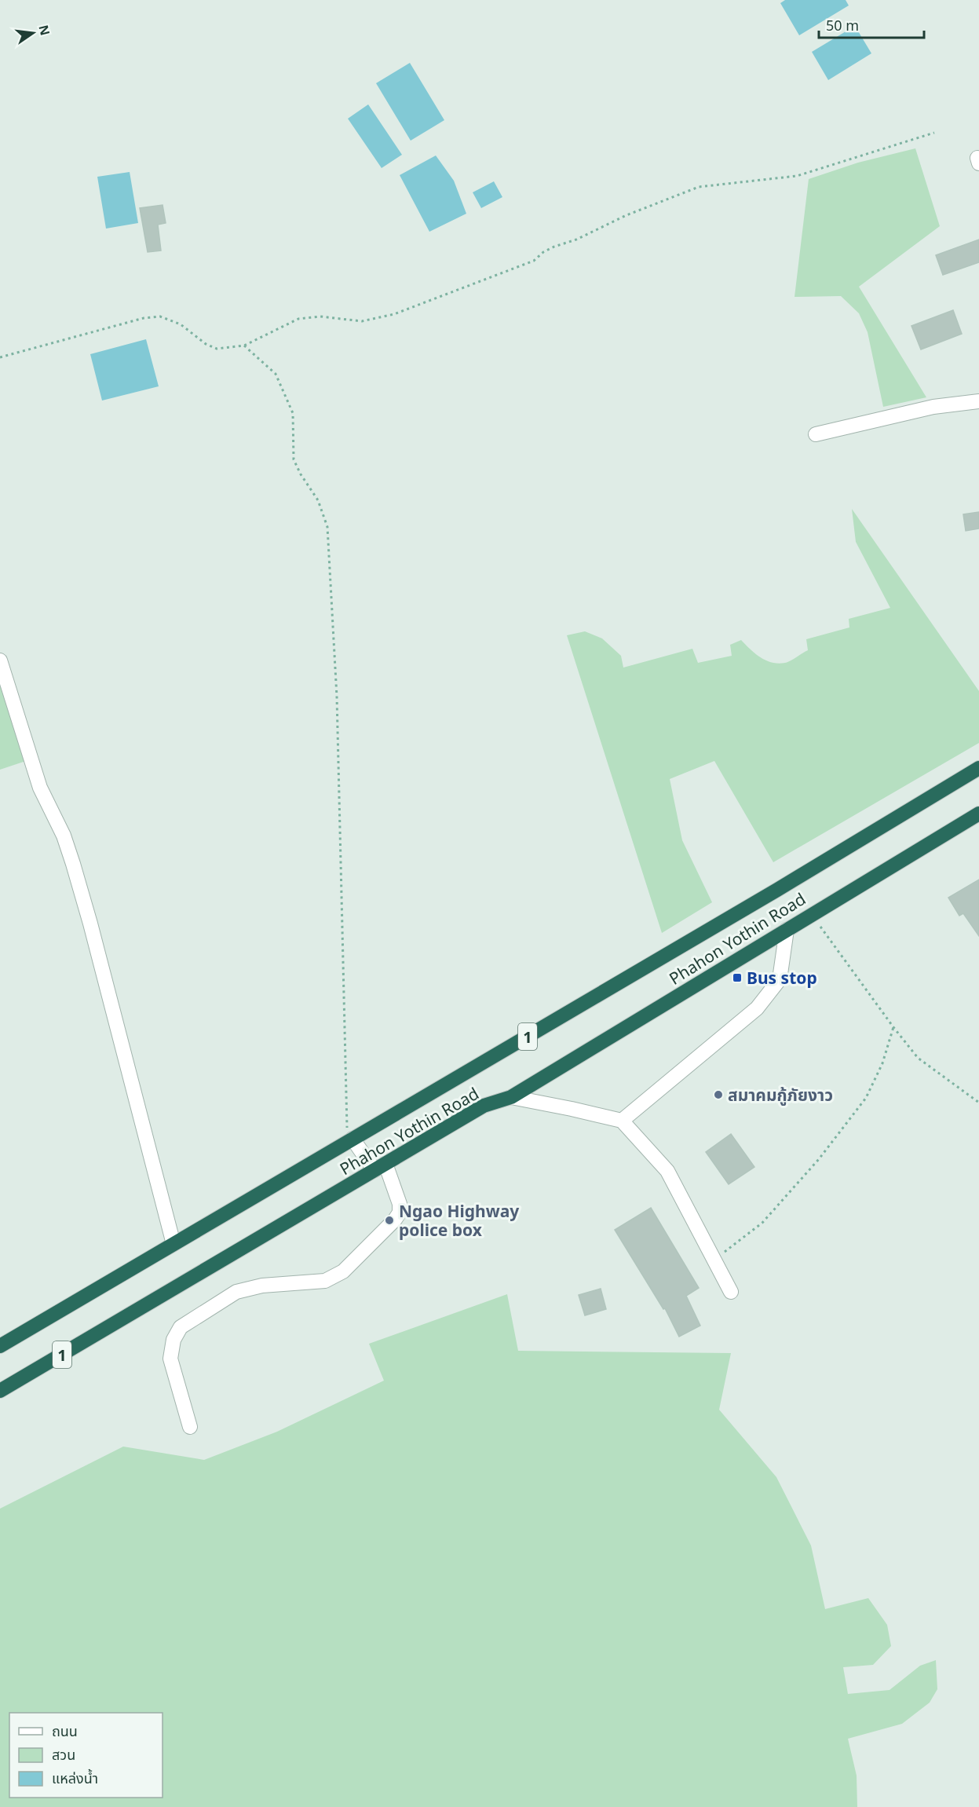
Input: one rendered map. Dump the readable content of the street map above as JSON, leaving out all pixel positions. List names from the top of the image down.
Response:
{
  "streets": {
    "highway": ["Phahon Yothin Road", "1"]
  },
  "places": {
    "transit": ["Bus stop"],
    "other": ["สมาคมกู้ภัยงาว", "Ngao Highway police box"]
  },
  "legend": ["ถนน", "สวน", "แหล่งน้ำ"],
  "scale_bar": "50 m",
  "north": "right"
}
